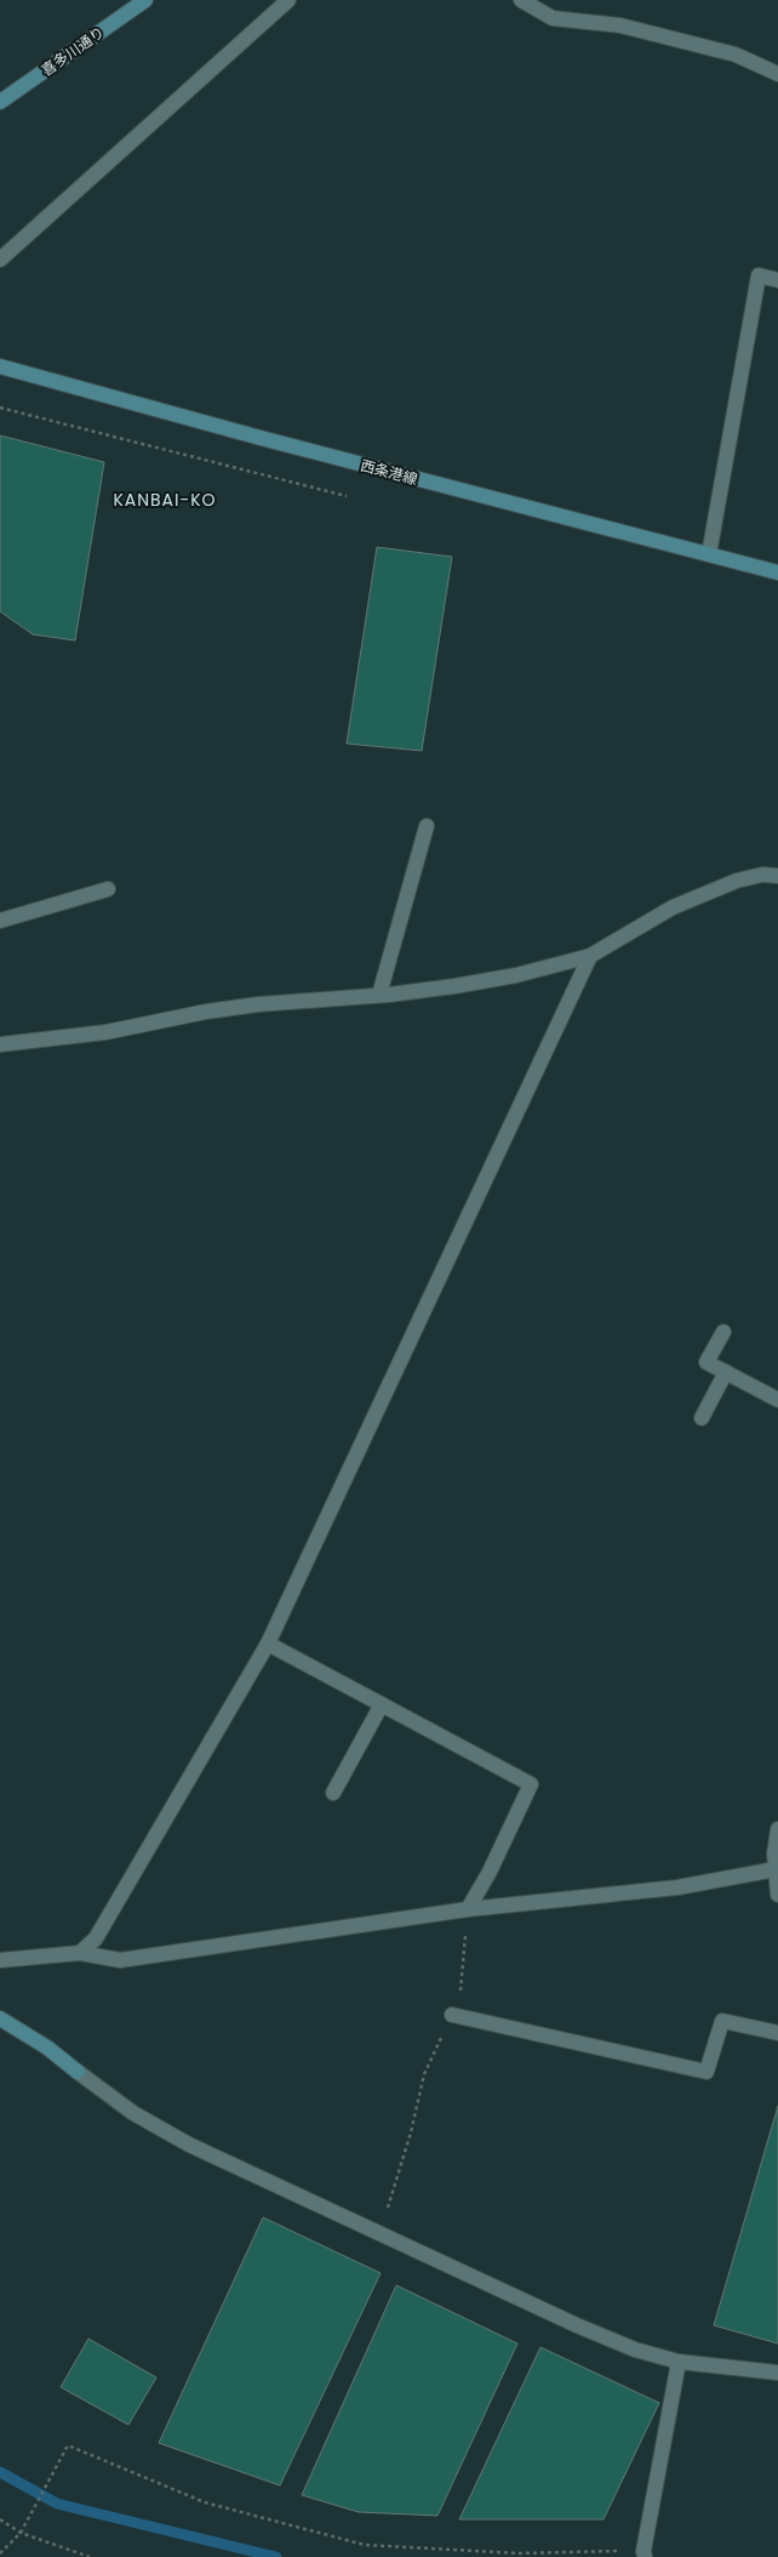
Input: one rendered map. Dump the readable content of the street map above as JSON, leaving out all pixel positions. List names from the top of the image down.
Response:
{
  "streets": {
    "main road": ["喜多川通り", "西条港線"]
  },
  "districts": ["KANBAI-KO"]
}
